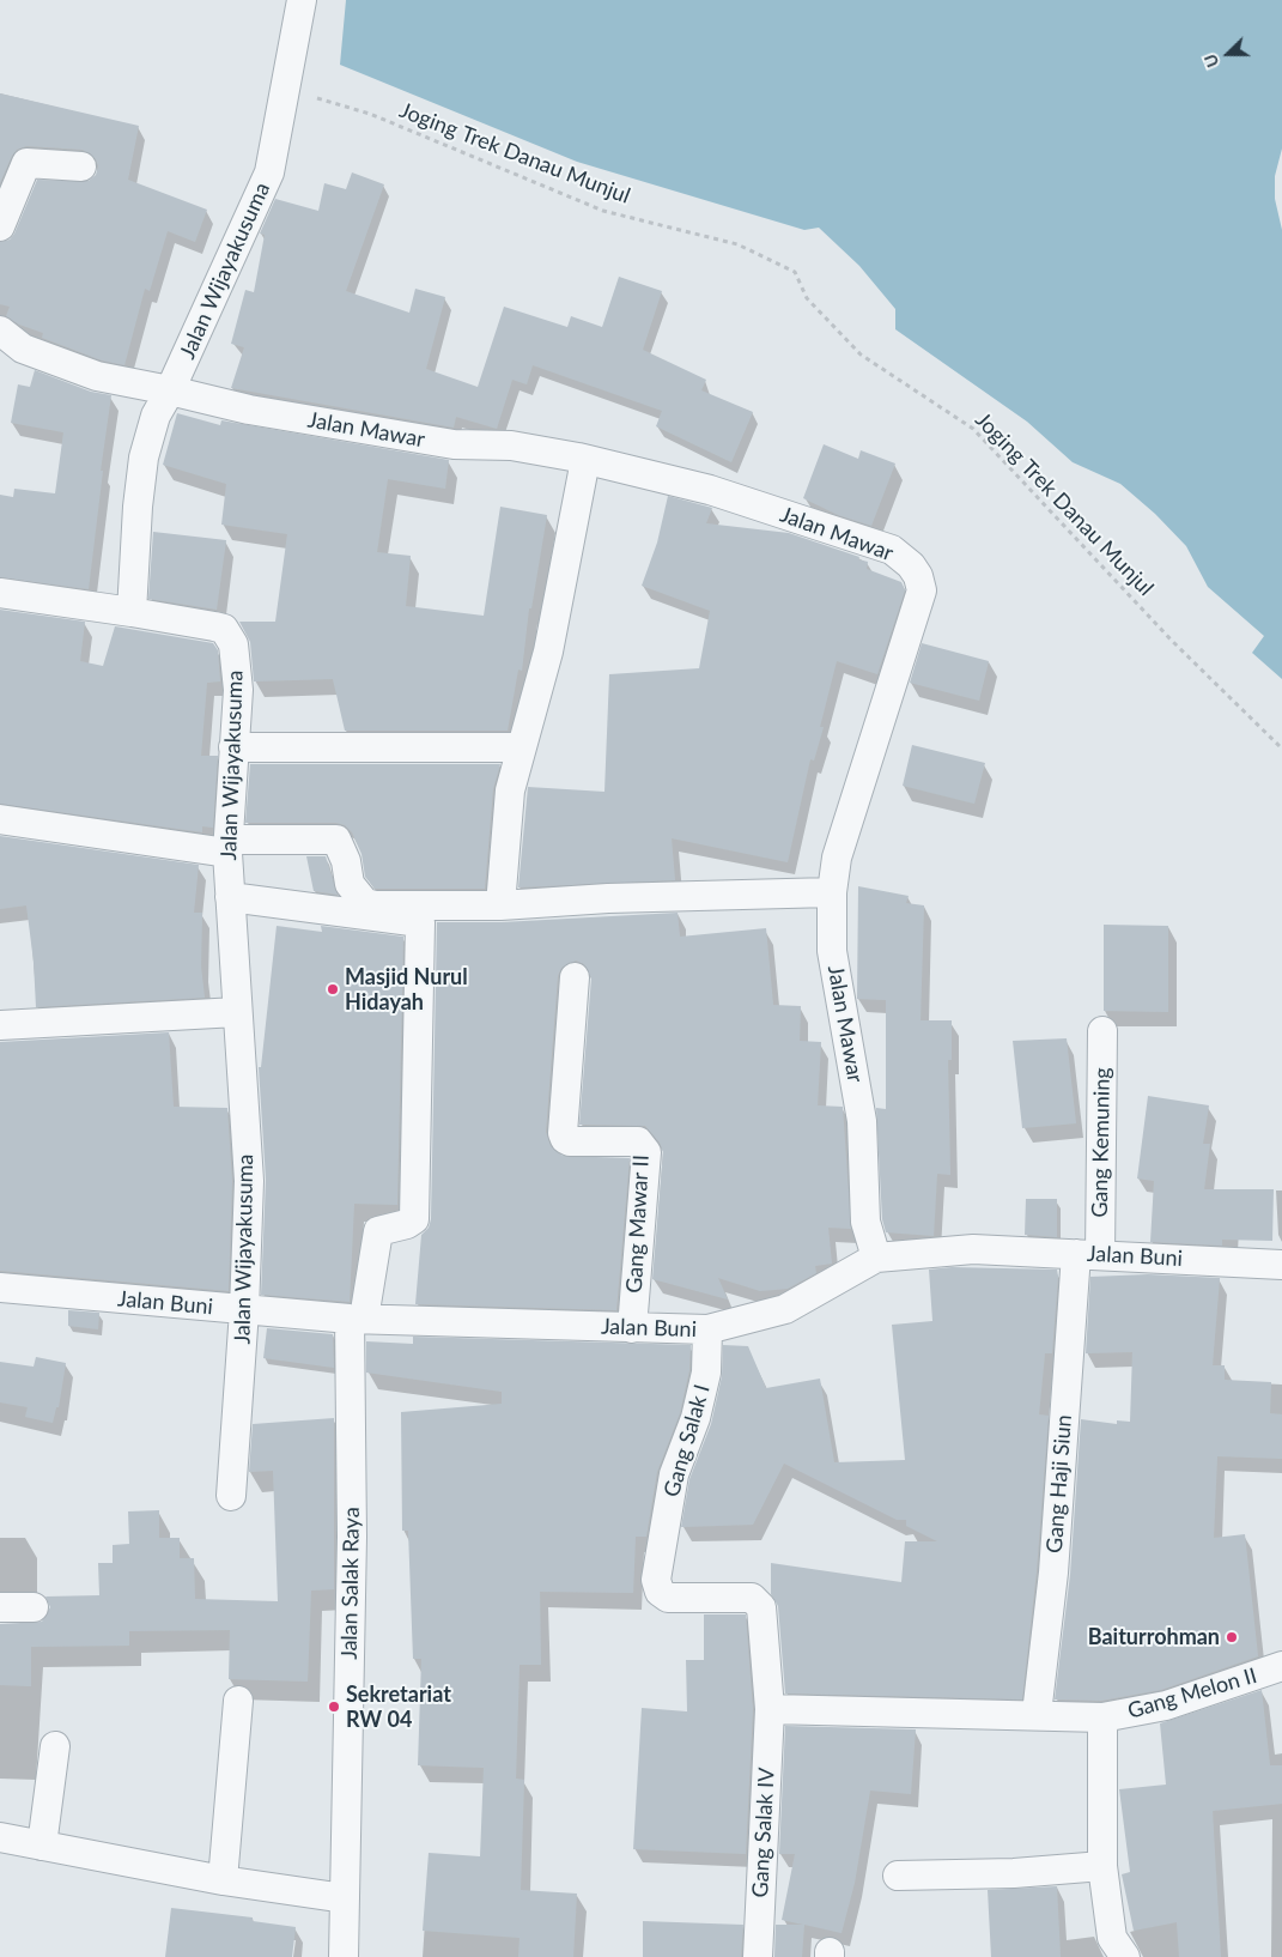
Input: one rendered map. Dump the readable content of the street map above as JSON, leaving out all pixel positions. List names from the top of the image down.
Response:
{
  "streets": {
    "street": [
      "Jalan Wijayakusuma",
      "Jalan Mawar",
      "Gang Kemuning",
      "Gang Mawar II",
      "Jalan Buni",
      "Gang Salak I",
      "Gang Haji Siun",
      "Jalan Salak Raya",
      "Gang Melon II",
      "Gang Salak IV"
    ],
    "path": ["Joging Trek Danau Munjul"]
  },
  "crossings": [
    ["Joging Trek Danau Munjul", "Jalan Wijayakusuma"],
    ["Jalan Wijayakusuma", "Jalan Mawar"],
    ["Jalan Wijayakusuma", "Jalan Buni"],
    ["Jalan Wijayakusuma", "Jalan Salak Raya"],
    ["Jalan Mawar", "Jalan Buni"],
    ["Gang Kemuning", "Jalan Buni"],
    ["Gang Kemuning", "Gang Haji Siun"],
    ["Gang Mawar II", "Jalan Buni"],
    ["Jalan Buni", "Gang Salak I"],
    ["Jalan Buni", "Gang Haji Siun"],
    ["Jalan Buni", "Jalan Salak Raya"],
    ["Gang Salak I", "Gang Melon II"],
    ["Gang Salak I", "Gang Salak IV"],
    ["Gang Haji Siun", "Gang Melon II"],
    ["Gang Melon II", "Gang Salak IV"]
  ],
  "places": ["Masjid Nurul Hidayah", "Baiturrohman", "Sekretariat RW 04"],
  "north": "left"
}
